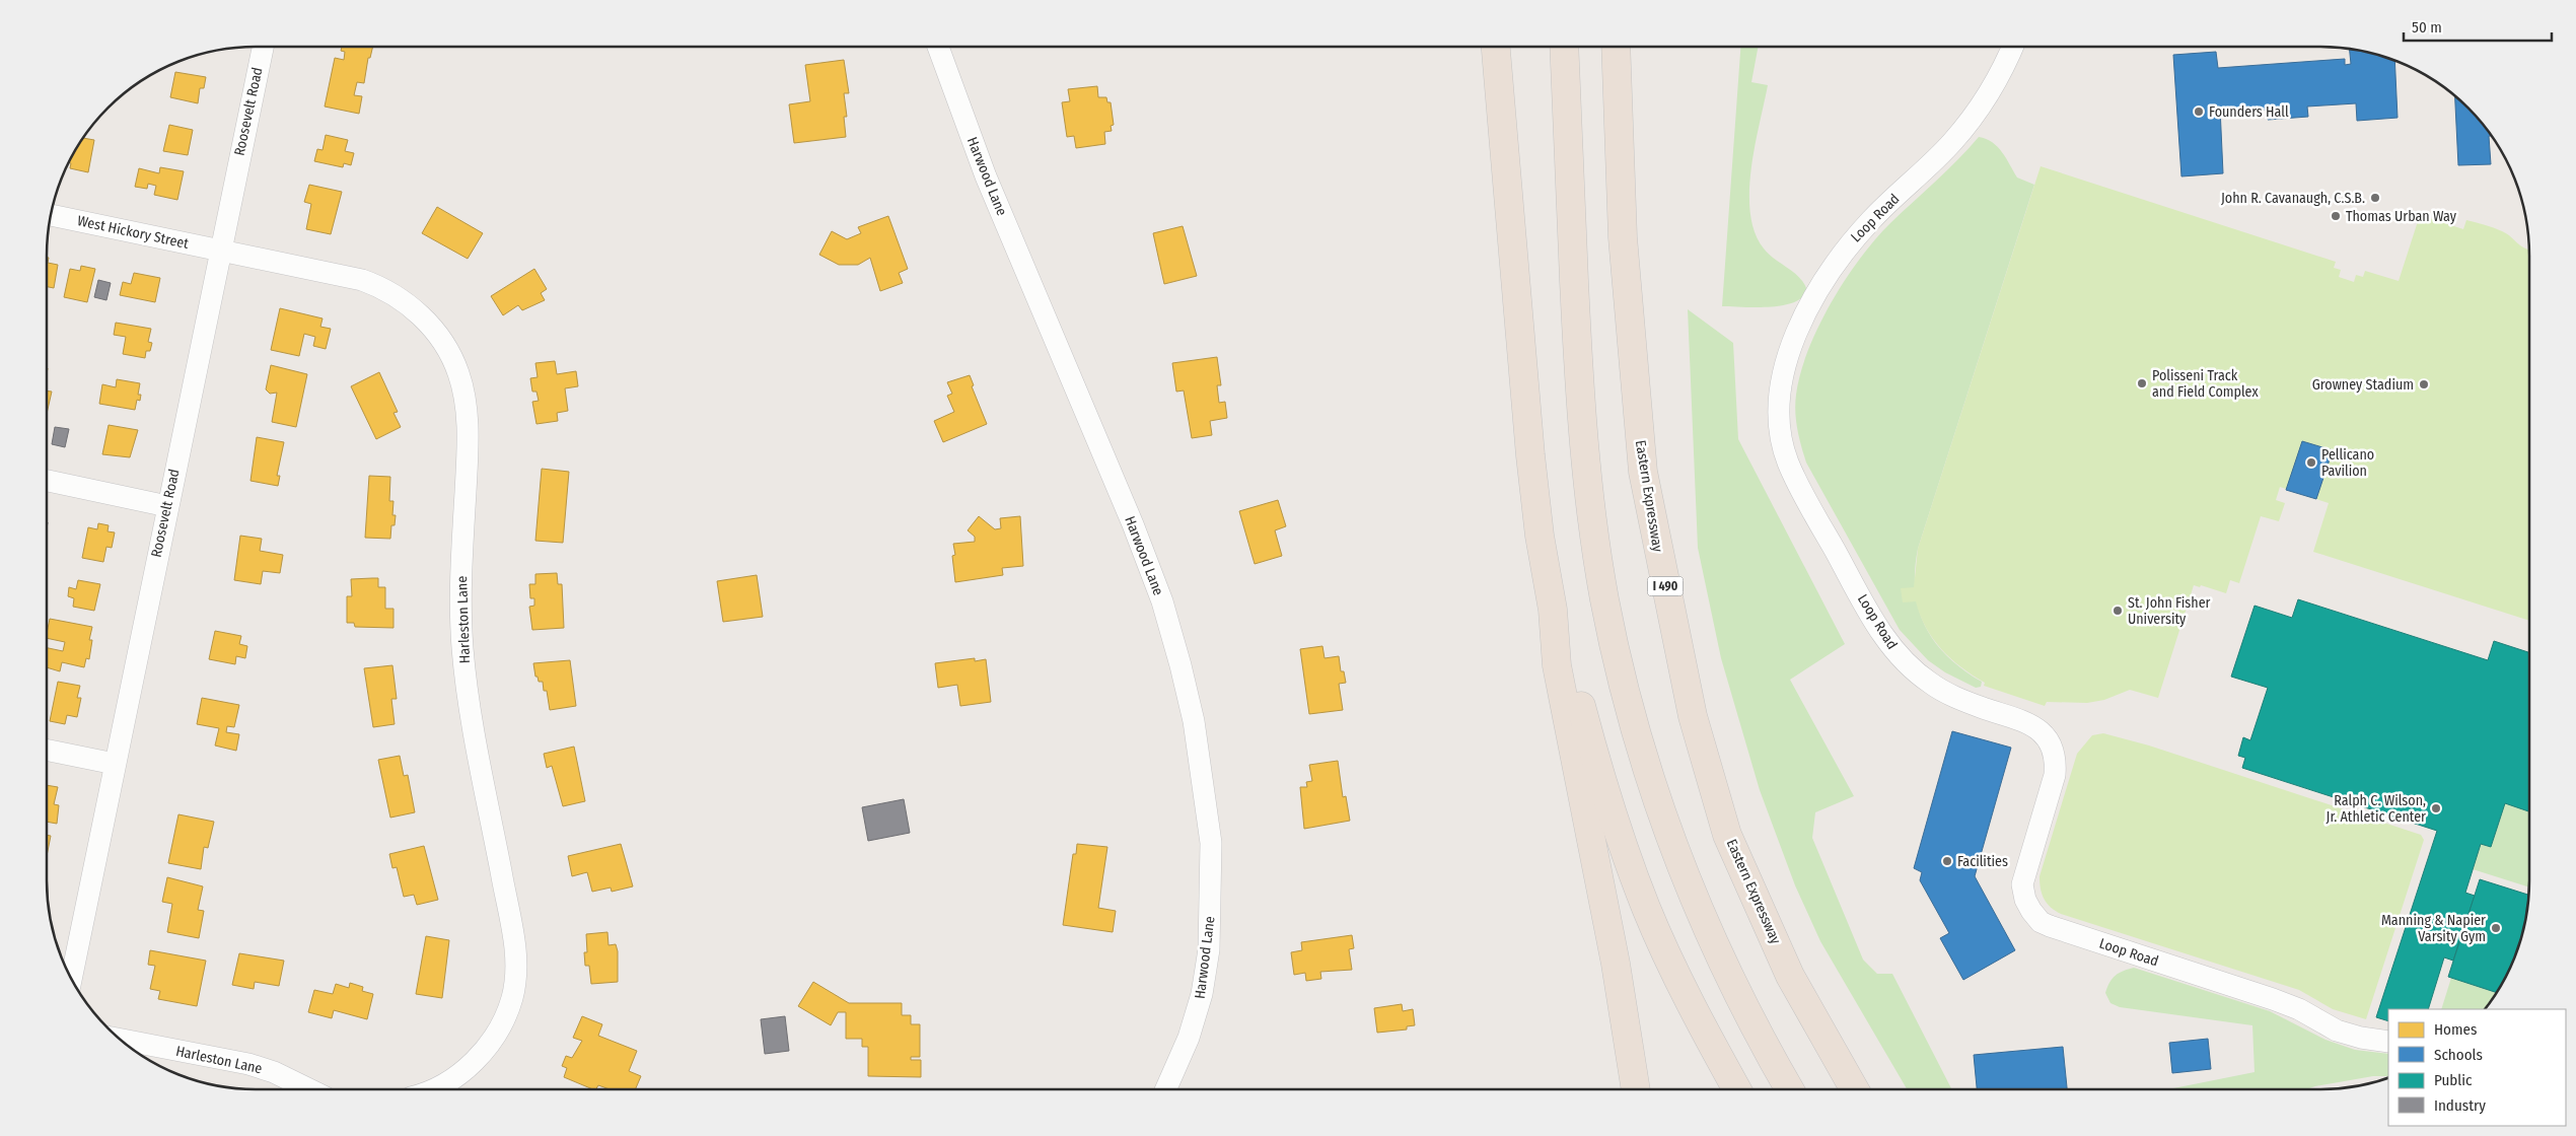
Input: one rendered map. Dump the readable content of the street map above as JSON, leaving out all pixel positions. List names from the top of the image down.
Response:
{
  "streets": {
    "highway": ["Eastern Expressway", "I 490"],
    "street": [
      "Roosevelt Road",
      "Harwood Lane",
      "Loop Road",
      "West Hickory Street",
      "Harleston Lane"
    ]
  },
  "crossings": [
    ["Roosevelt Road", "West Hickory Street"],
    ["Roosevelt Road", "Harleston Lane"],
    ["West Hickory Street", "Harleston Lane"]
  ],
  "places": [
    "Founders Hall",
    "John R. Cavanaugh, C.S.B.",
    "Thomas Urban Way",
    "Polisseni Track and Field Complex",
    "Growney Stadium",
    "Pellicano Pavilion",
    "St. John Fisher University",
    "Ralph C. Wilson, Jr. Athletic Center",
    "Facilities",
    "Manning & Napier Varsity Gym"
  ],
  "legend": [
    "Homes",
    "Schools",
    "Public",
    "Industry"
  ],
  "scale_bar": "50 m"
}
